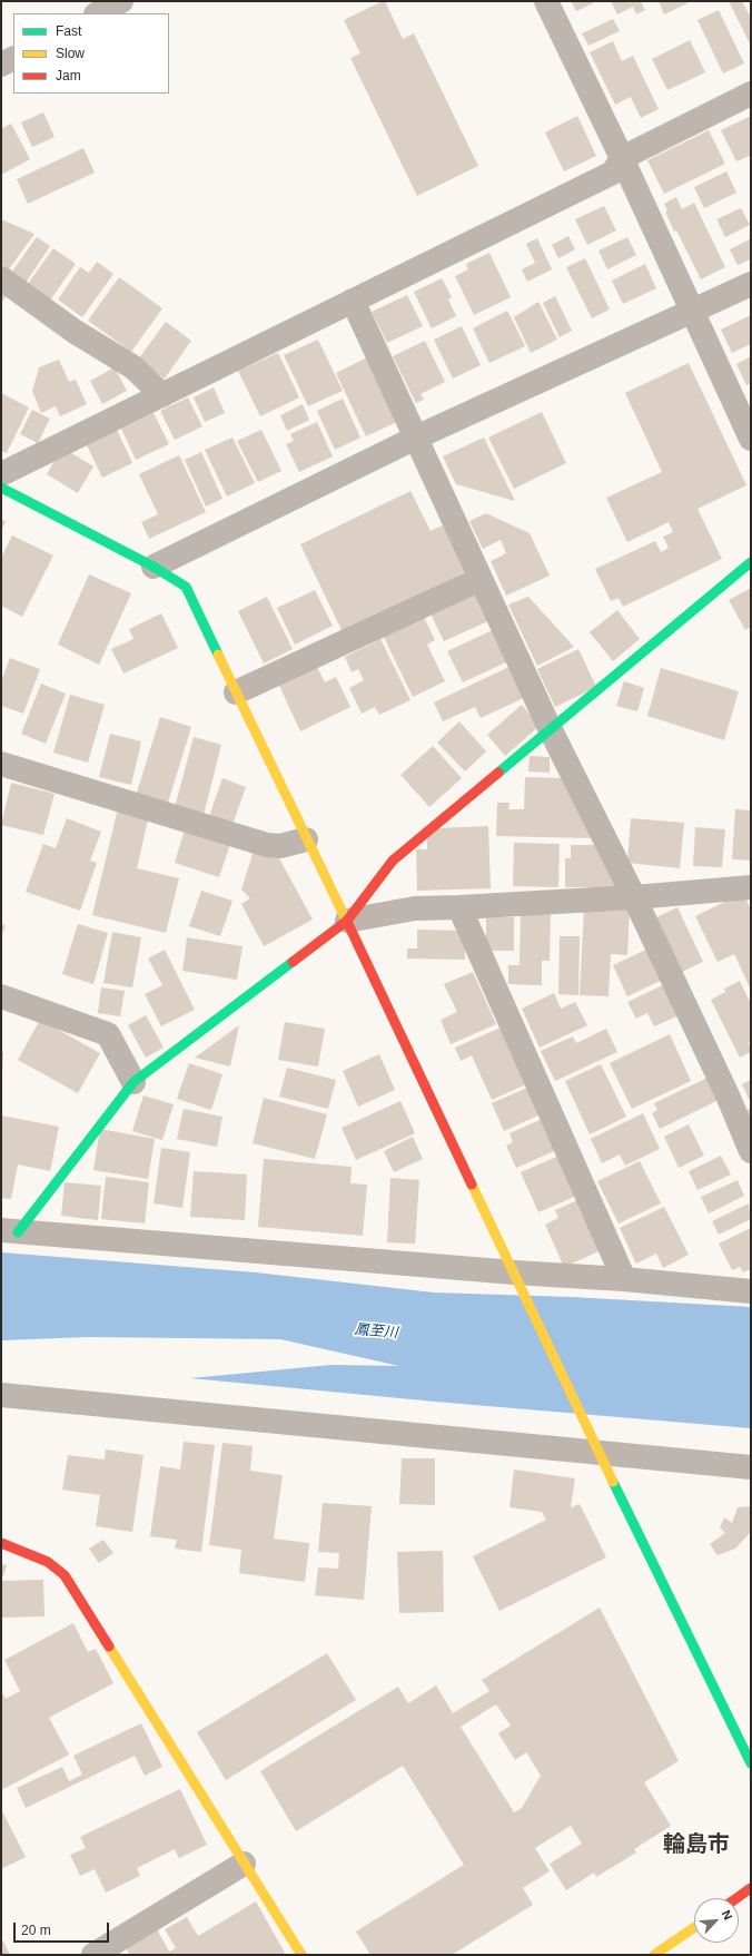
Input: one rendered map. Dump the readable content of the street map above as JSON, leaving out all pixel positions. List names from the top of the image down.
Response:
{
  "districts": ["輪島市"],
  "water": ["鳳至川"],
  "legend": ["Fast", "Slow", "Jam"],
  "scale_bar": "20 m",
  "north": "top right"
}
